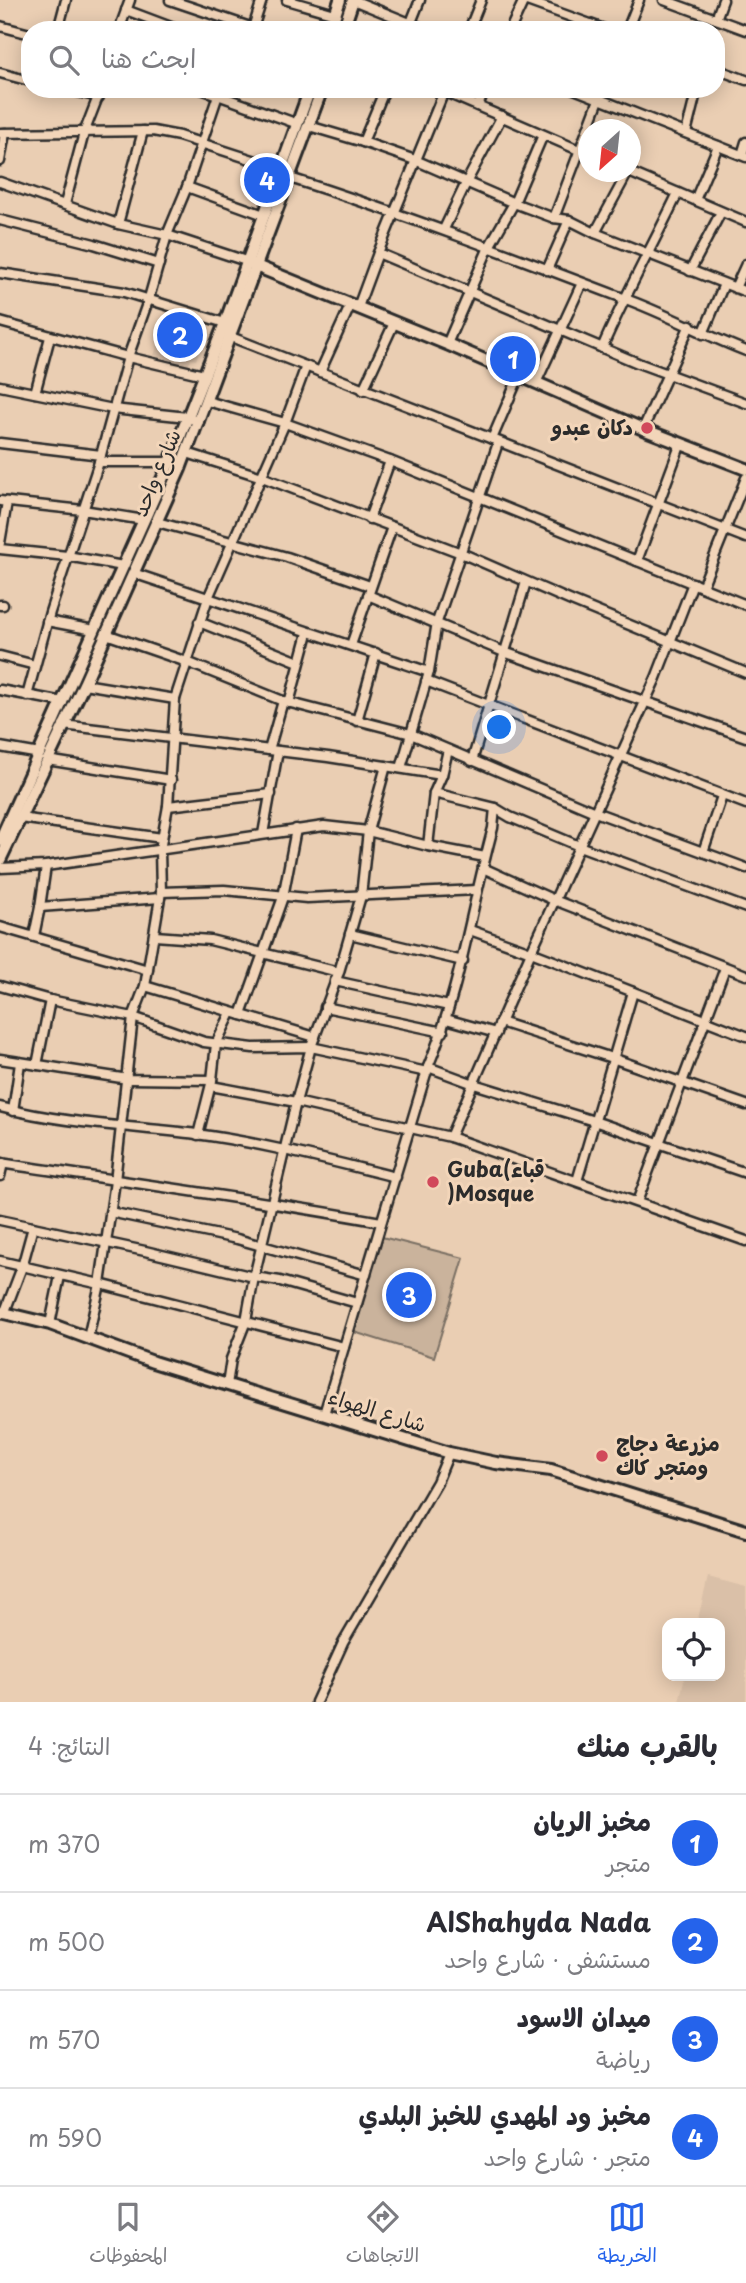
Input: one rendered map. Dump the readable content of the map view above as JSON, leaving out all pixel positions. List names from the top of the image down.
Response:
{
  "streets": {
    "street": ["شارع واحد", "شارع الهواء"]
  },
  "places": ["دكان عبدو", "Guba(قباء )Mosque", "مزرعة دجاج ومتجر كاك"],
  "north": "bottom left",
  "page": {
    "search": "ابحث هنا",
    "pins": [
      "4",
      "2",
      "1",
      "3"
    ],
    "heading": ["بالقرب منك", "النتائج: 4"],
    "list": [
      {
        "mark": "1",
        "name": "مخبز الريان",
        "note": "متجر",
        "value": "370 m"
      },
      {
        "mark": "2",
        "name": "AlShahyda Nada",
        "note": "مستشفى · شارع واحد",
        "value": "500 m"
      },
      {
        "mark": "3",
        "name": "ميدان الاسود",
        "note": "رياضة",
        "value": "570 m"
      },
      {
        "mark": "4",
        "name": "مخبز ود المهدي للخبز البلدي",
        "note": "متجر · شارع واحد",
        "value": "590 m"
      }
    ],
    "nav": ["الخريطة", "الاتجاهات", "المحفوظات"]
  }
}
